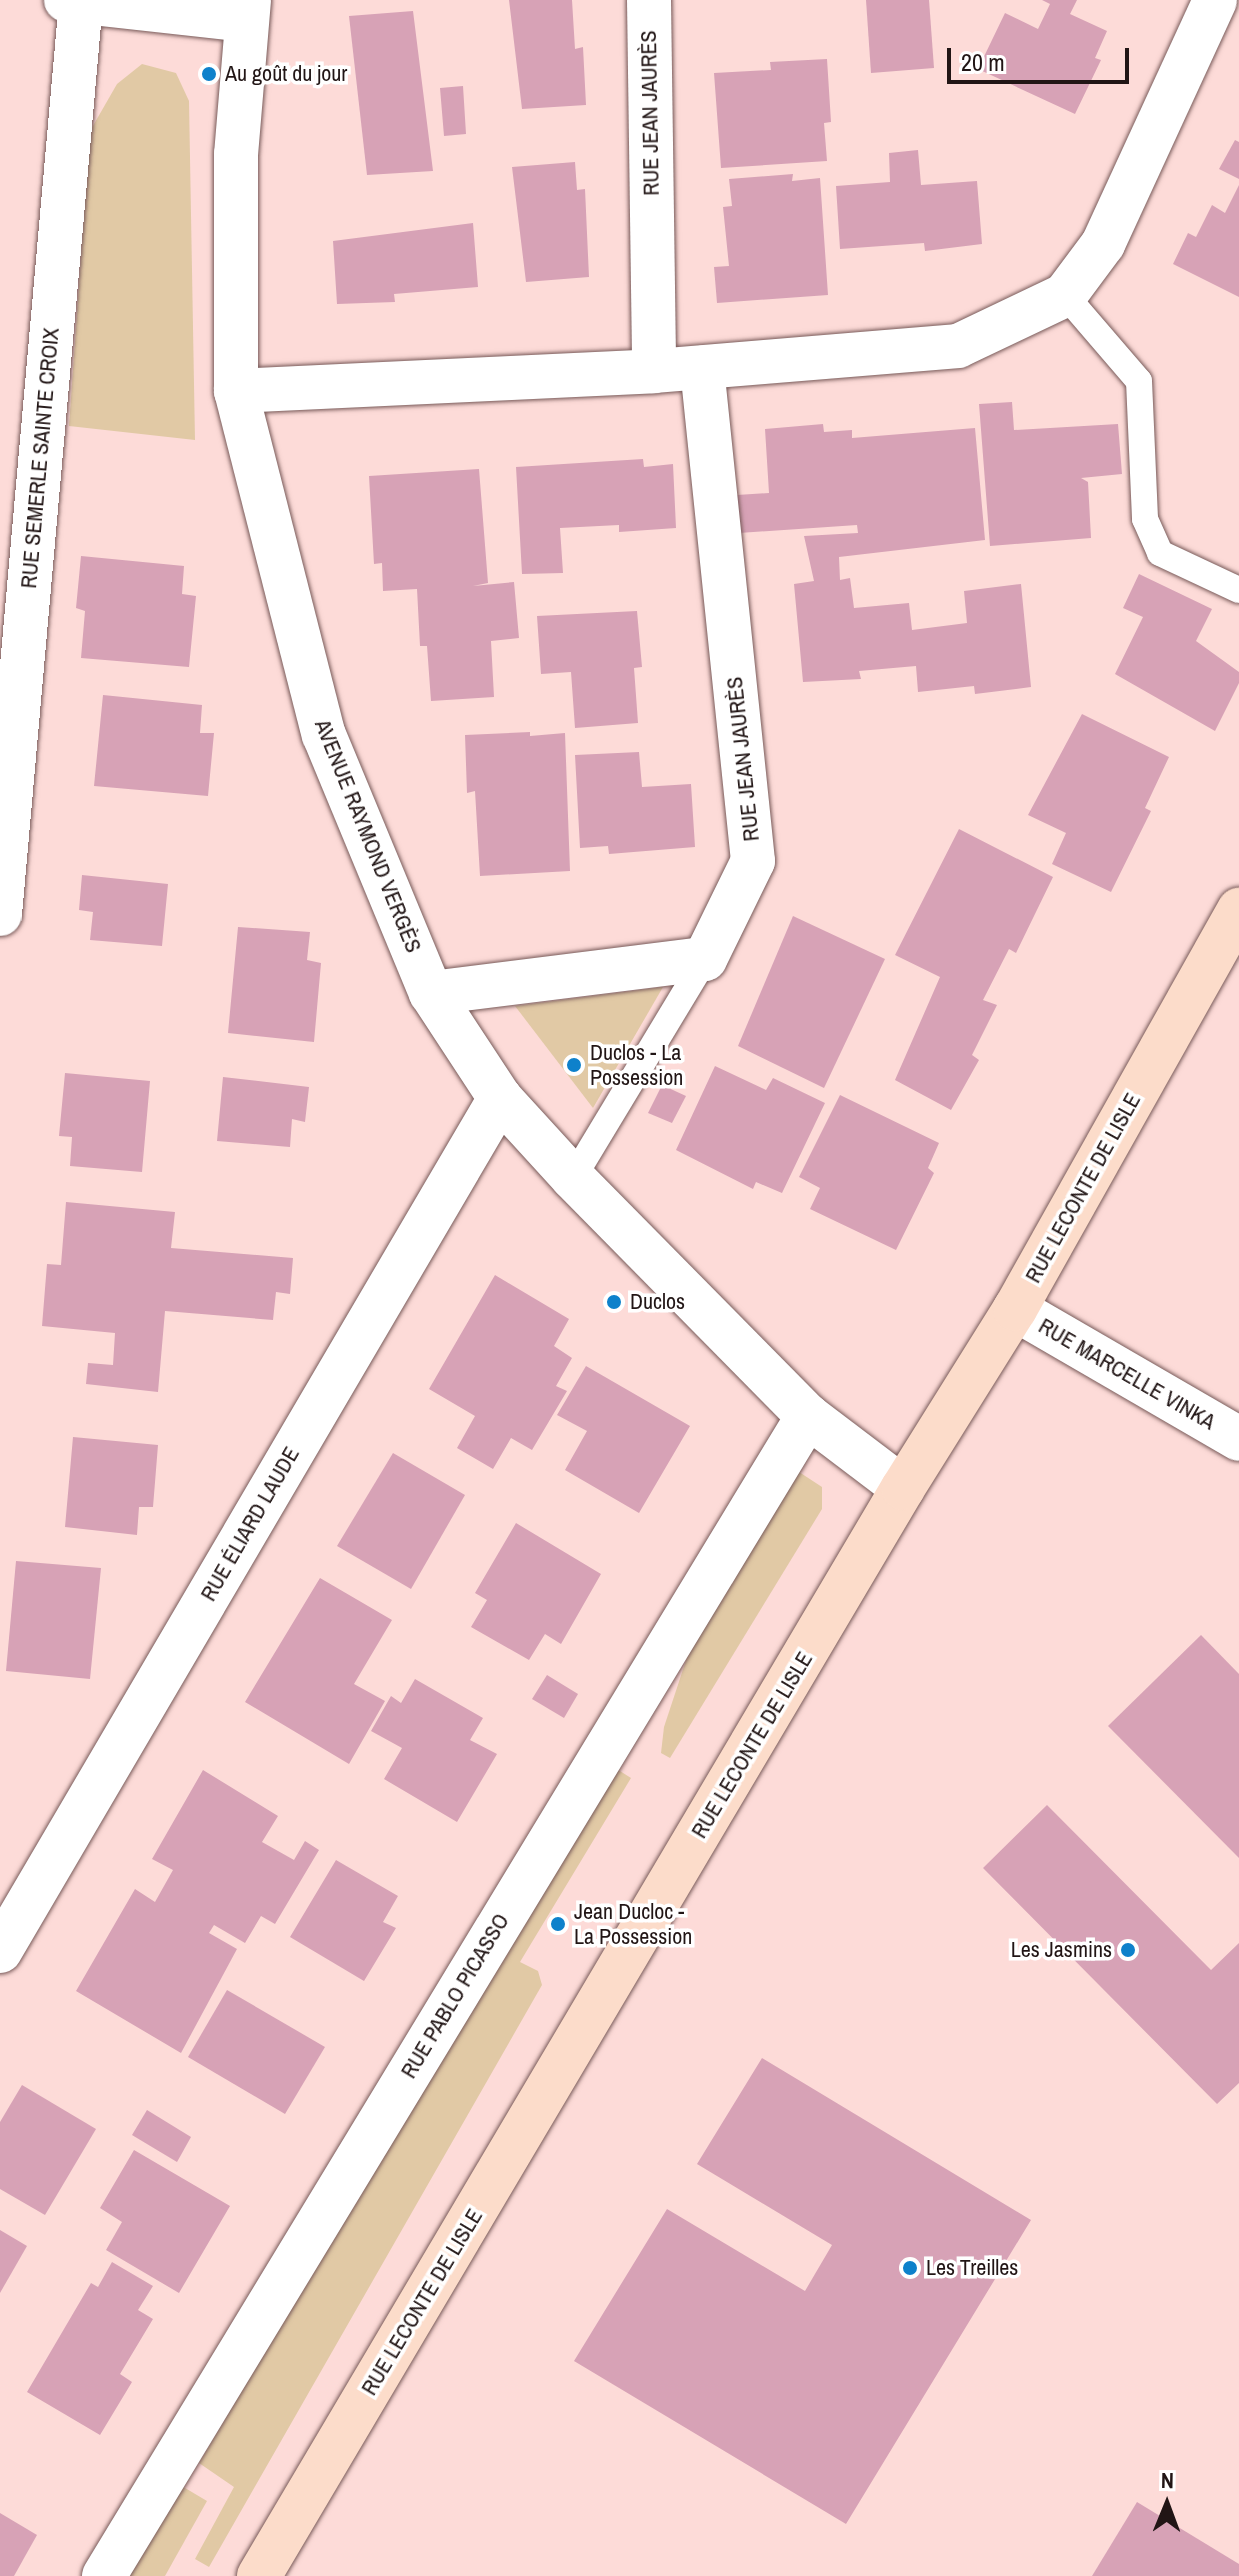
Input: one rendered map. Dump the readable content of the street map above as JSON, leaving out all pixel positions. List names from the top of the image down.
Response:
{
  "streets": {
    "main road": ["RUE LECONTE DE LISLE"],
    "street": [
      "RUE JEAN JAURÈS",
      "RUE SEMERLE SAINTE CROIX",
      "AVENUE RAYMOND VERGÈS",
      "RUE MARCELLE VINKA",
      "RUE ÉLIARD LAUDE",
      "RUE PABLO PICASSO"
    ]
  },
  "crossings": [
    ["AVENUE RAYMOND VERGÈS", "RUE LECONTE DE LISLE"],
    ["AVENUE RAYMOND VERGÈS", "RUE ÉLIARD LAUDE"],
    ["AVENUE RAYMOND VERGÈS", "RUE PABLO PICASSO"],
    ["RUE LECONTE DE LISLE", "RUE MARCELLE VINKA"]
  ],
  "places": [
    "Au goût du jour",
    "Duclos - La Possession",
    "Duclos",
    "Jean Ducloc - La Possession",
    "Les Jasmins",
    "Les Treilles"
  ],
  "scale_bar": "20 m",
  "north": "top"
}
